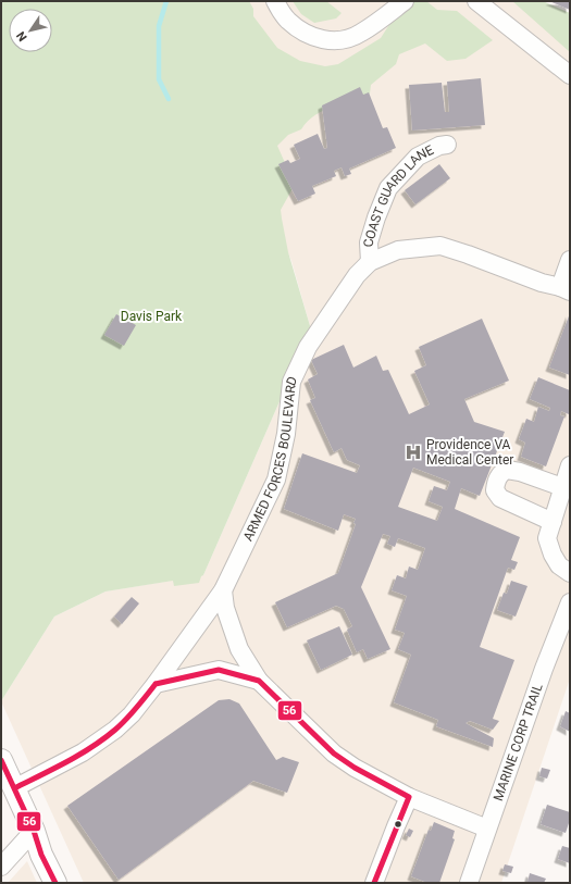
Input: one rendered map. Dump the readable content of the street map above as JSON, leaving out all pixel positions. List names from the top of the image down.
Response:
{
  "streets": {
    "street": ["COAST GUARD LANE", "ARMED FORCES BOULEVARD", "MARINE CORP TRAIL"]
  },
  "crossings": [
    ["COAST GUARD LANE", "ARMED FORCES BOULEVARD"]
  ],
  "parks": ["Davis Park"],
  "places": {
    "hospital": ["Providence VA Medical Center"]
  },
  "lines": ["transit line 56"],
  "north": "bottom left"
}
